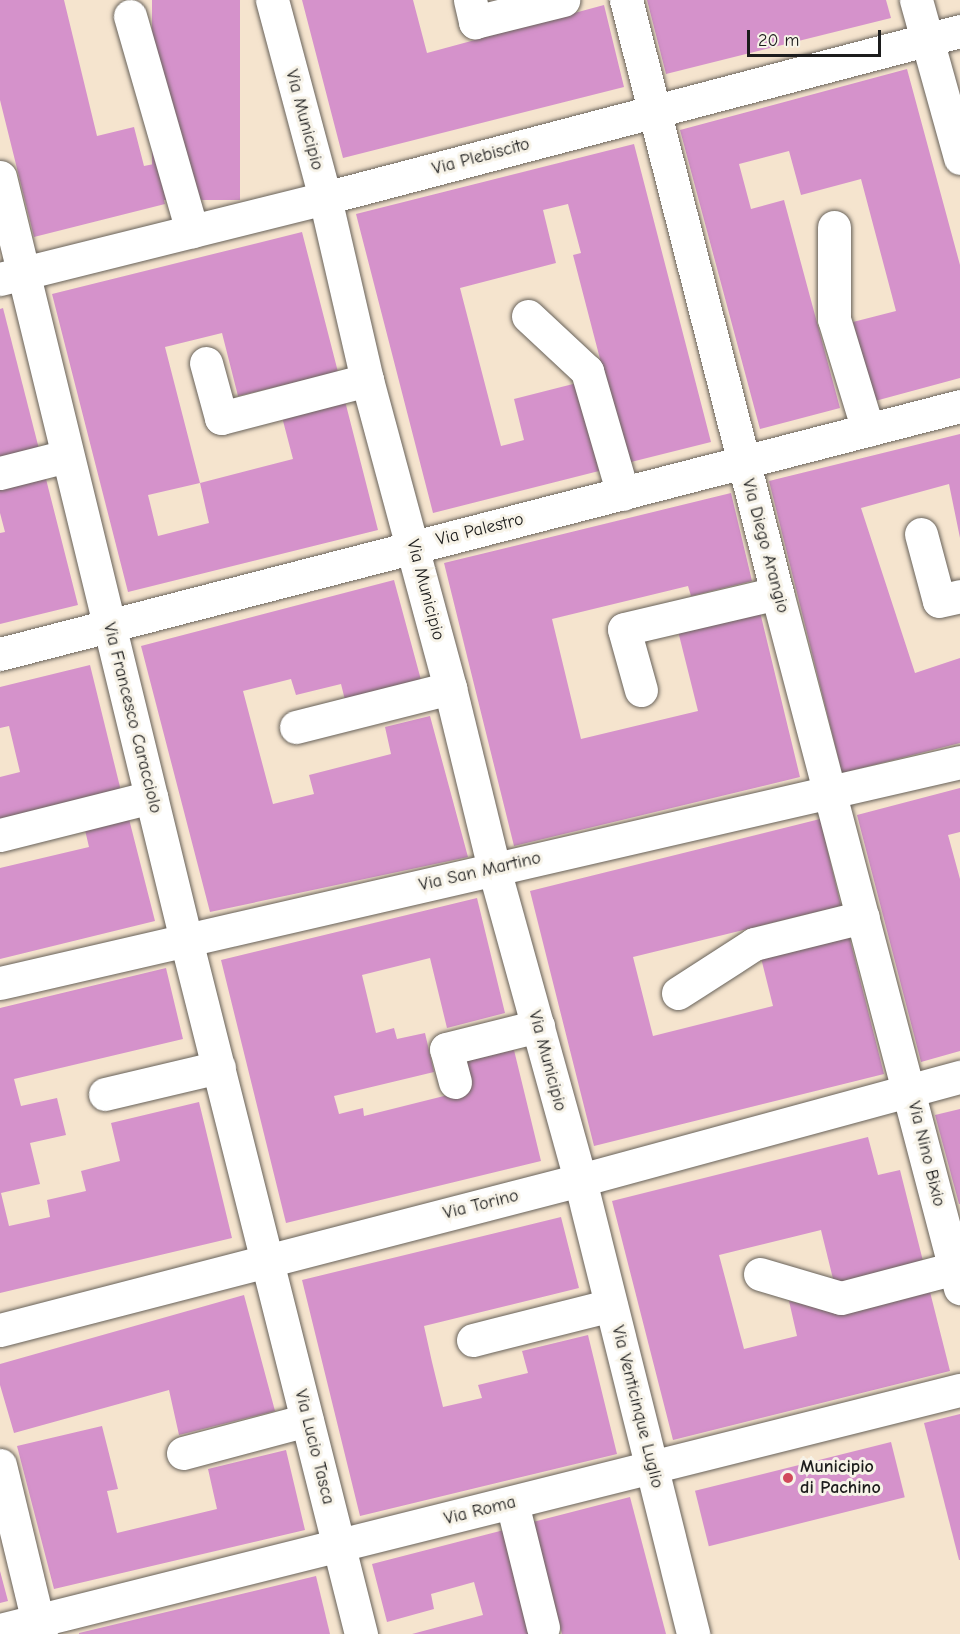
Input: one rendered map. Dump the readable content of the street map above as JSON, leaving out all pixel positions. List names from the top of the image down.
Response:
{
  "streets": {
    "street": [
      "Via Municipio",
      "Via Plebiscito",
      "Via Palestro",
      "Via Diego Arangio",
      "Via Francesco Caracciolo",
      "Via San Martino",
      "Via Nino Bixio",
      "Via Torino",
      "Via Venticinque Luglio",
      "Via Lucio Tasca",
      "Via Roma"
    ]
  },
  "crossings": [
    ["Via Municipio", "Via Plebiscito"],
    ["Via Municipio", "Via Palestro"],
    ["Via Municipio", "Via San Martino"],
    ["Via Municipio", "Via Torino"],
    ["Via Municipio", "Via Venticinque Luglio"],
    ["Via Plebiscito", "Via Diego Arangio"],
    ["Via Plebiscito", "Via Francesco Caracciolo"],
    ["Via Palestro", "Via Diego Arangio"],
    ["Via Palestro", "Via Francesco Caracciolo"],
    ["Via Diego Arangio", "Via San Martino"],
    ["Via Diego Arangio", "Via Nino Bixio"],
    ["Via Diego Arangio", "Via Torino"],
    ["Via Francesco Caracciolo", "Via San Martino"],
    ["Via Francesco Caracciolo", "Via Torino"],
    ["Via Francesco Caracciolo", "Via Lucio Tasca"],
    ["Via Nino Bixio", "Via Torino"],
    ["Via Torino", "Via Venticinque Luglio"],
    ["Via Torino", "Via Lucio Tasca"],
    ["Via Venticinque Luglio", "Via Roma"],
    ["Via Lucio Tasca", "Via Roma"]
  ],
  "places": ["Municipio di Pachino"],
  "scale_bar": "20 m"
}
